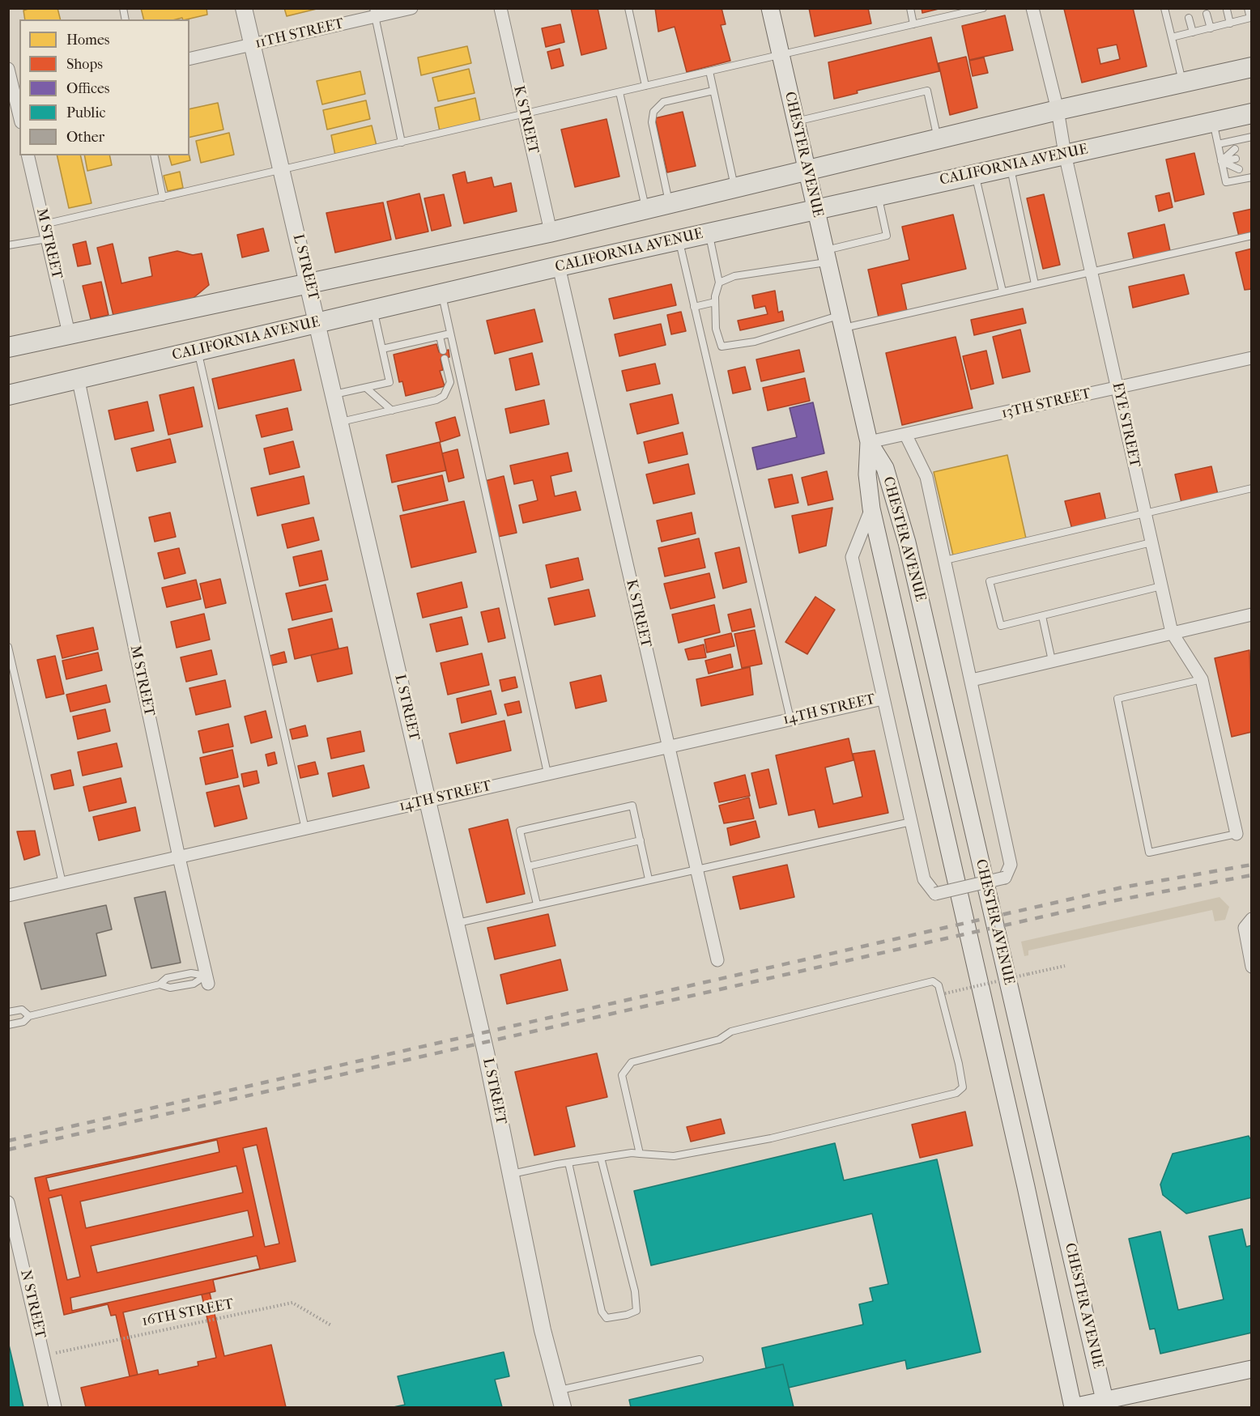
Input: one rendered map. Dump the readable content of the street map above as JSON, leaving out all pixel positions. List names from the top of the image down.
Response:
{
  "streets": {
    "main road": ["CHESTER AVENUE", "CALIFORNIA AVENUE"],
    "street": [
      "11TH STREET",
      "K STREET",
      "M STREET",
      "L STREET",
      "13TH STREET",
      "EYE STREET",
      "14TH STREET",
      "N STREET"
    ],
    "path": ["16TH STREET"]
  },
  "crossings": [
    ["11TH STREET", "L STREET"],
    ["K STREET", "CALIFORNIA AVENUE"],
    ["K STREET", "14TH STREET"],
    ["CHESTER AVENUE", "CALIFORNIA AVENUE"],
    ["CHESTER AVENUE", "13TH STREET"],
    ["CALIFORNIA AVENUE", "M STREET"],
    ["CALIFORNIA AVENUE", "L STREET"],
    ["CALIFORNIA AVENUE", "EYE STREET"],
    ["M STREET", "14TH STREET"],
    ["L STREET", "14TH STREET"],
    ["13TH STREET", "EYE STREET"],
    ["N STREET", "16TH STREET"]
  ],
  "legend": [
    "Homes",
    "Shops",
    "Offices",
    "Public",
    "Other"
  ]
}
